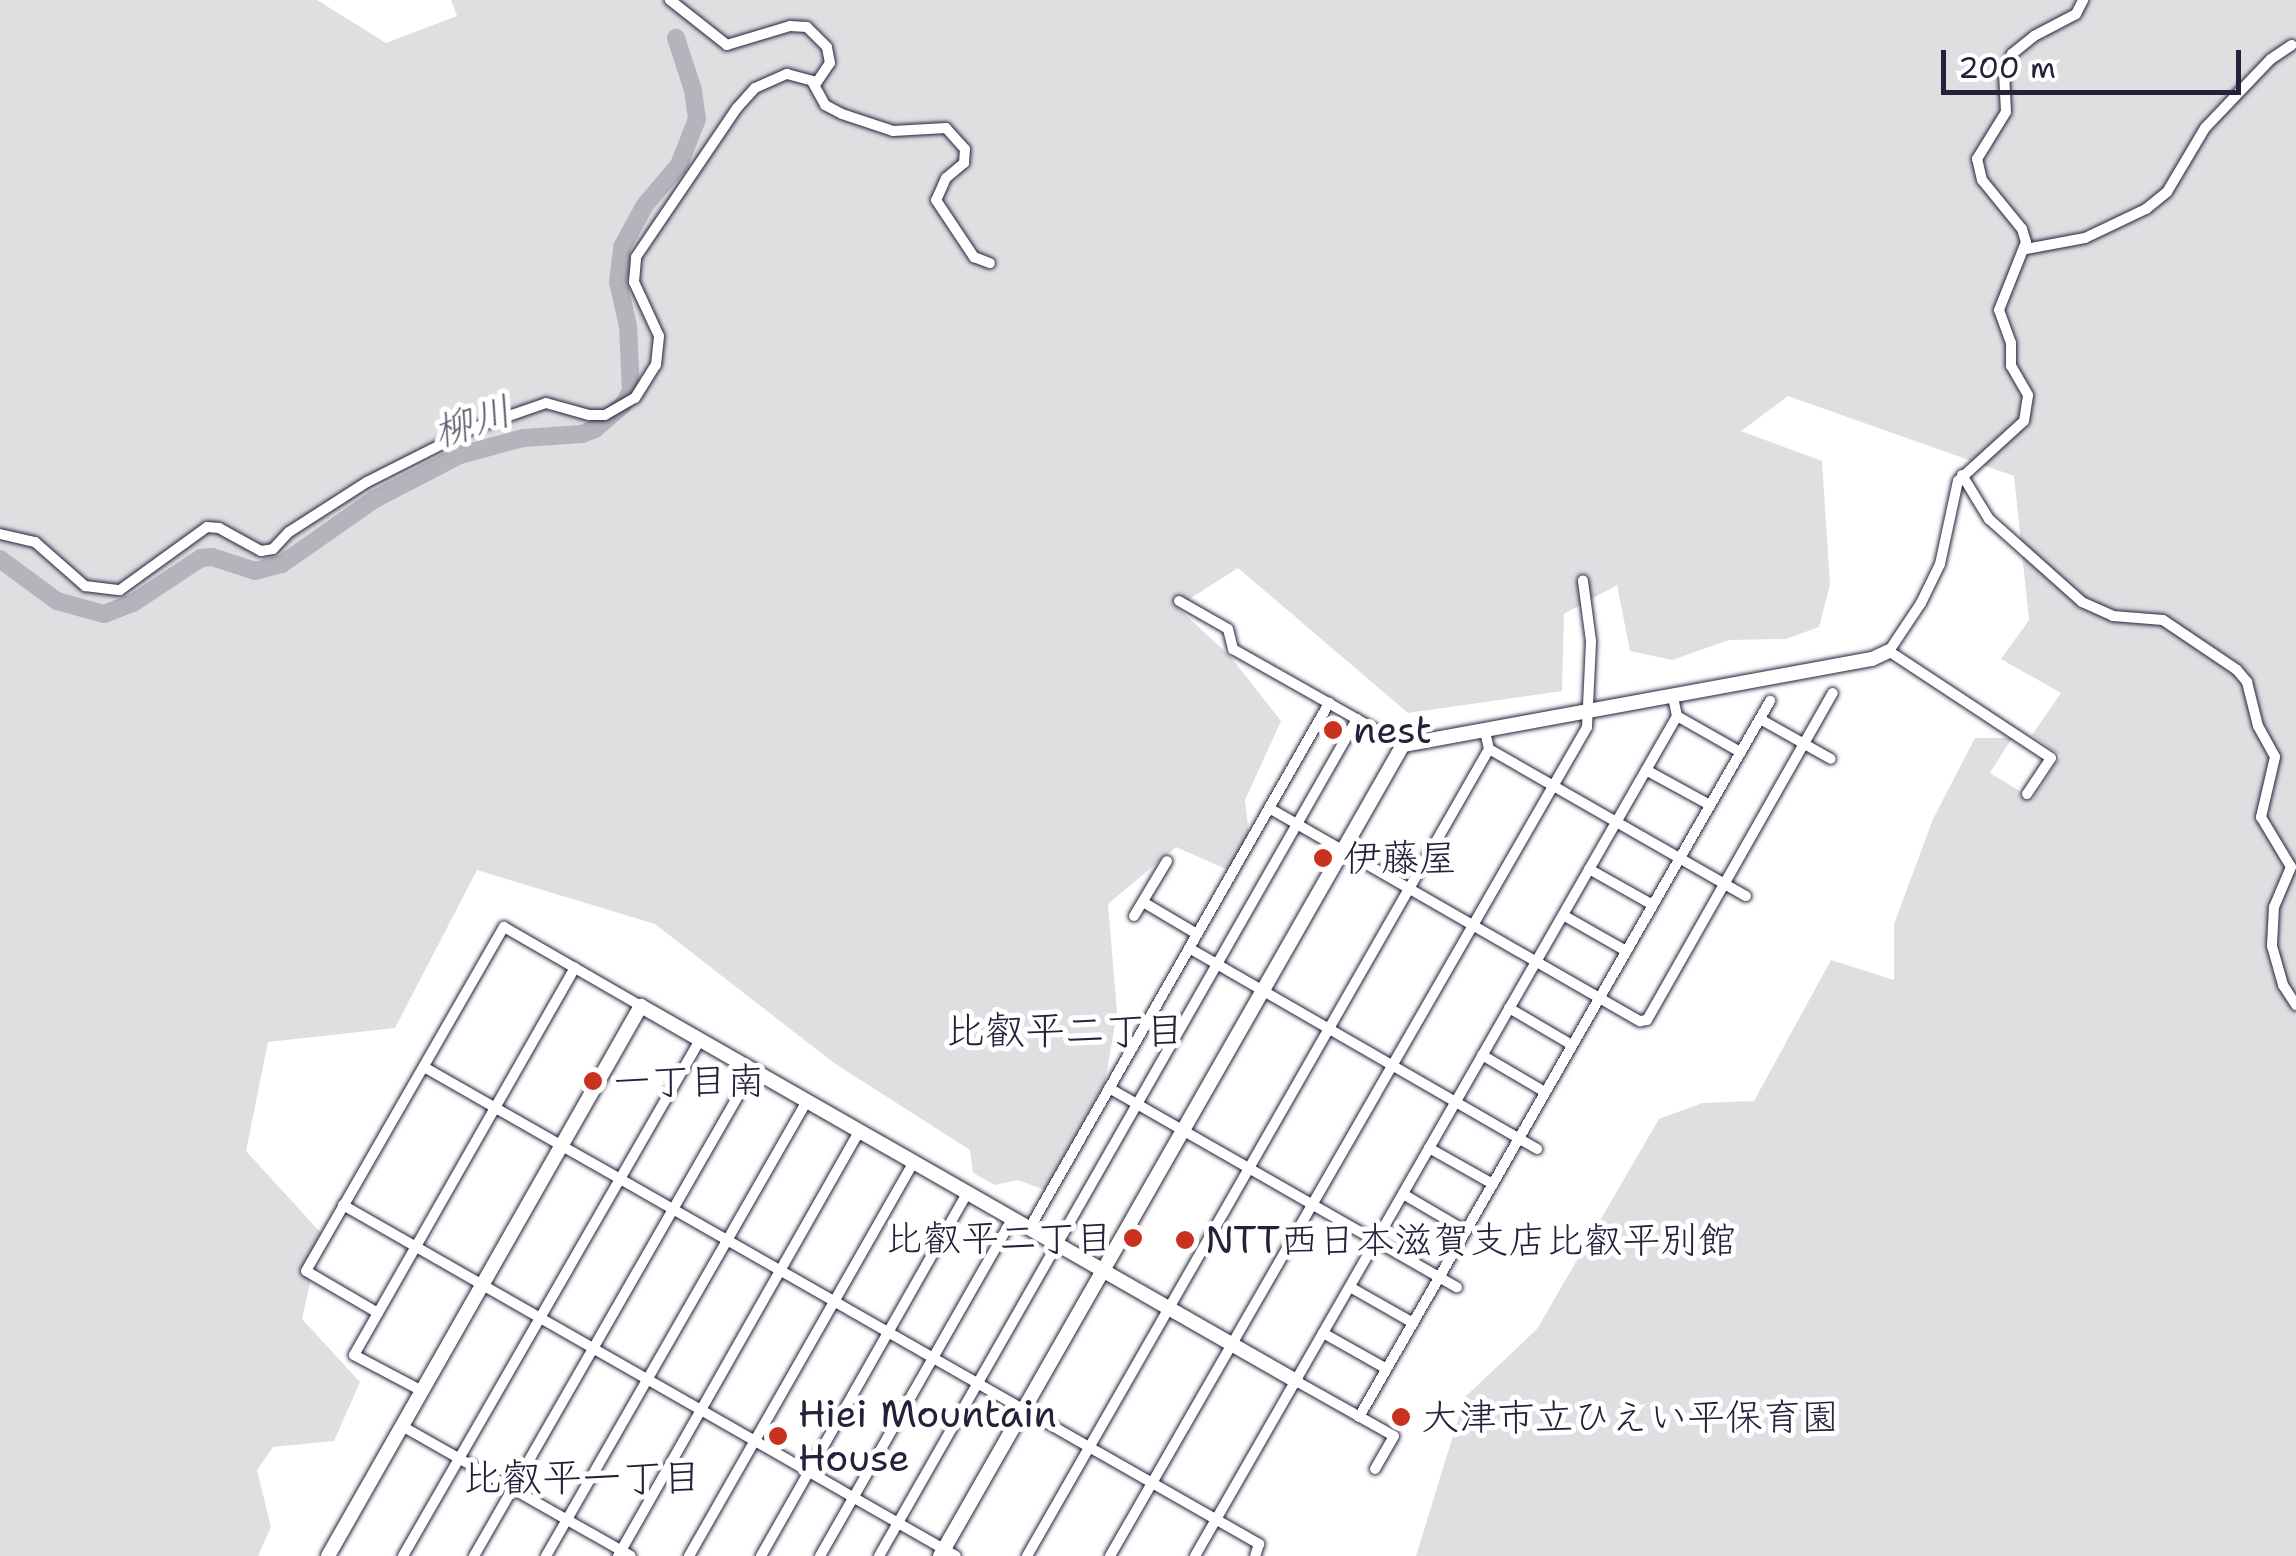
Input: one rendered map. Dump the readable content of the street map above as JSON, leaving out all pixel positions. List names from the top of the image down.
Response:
{
  "districts": ["比叡平二丁目", "比叡平一丁目"],
  "water": ["柳川"],
  "places": [
    "nest",
    "伊藤屋",
    "一丁目南",
    "比叡平二丁目",
    "NTT西日本滋賀支店比叡平別館",
    "大津市立ひえい平保育園",
    "Hiei Mountain House"
  ],
  "scale_bar": "200 m"
}
